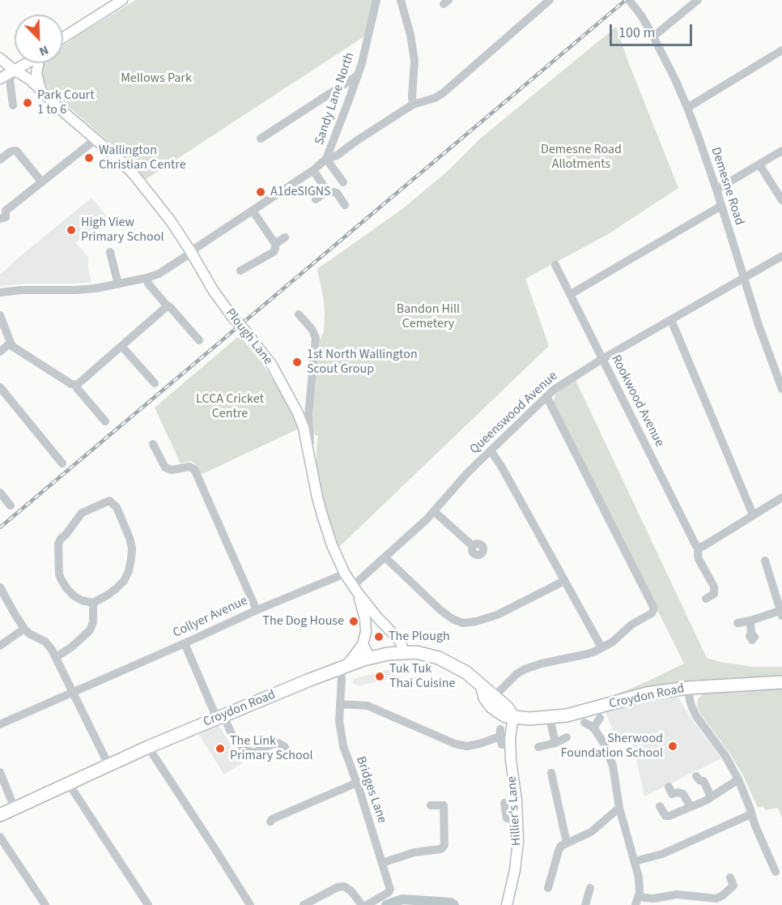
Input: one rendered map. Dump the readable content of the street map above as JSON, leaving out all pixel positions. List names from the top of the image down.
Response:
{
  "streets": {
    "highway": ["Croydon Road"],
    "main road": ["Plough Lane", "Hillier's Lane"],
    "street": [
      "Sandy Lane North",
      "Demesne Road",
      "Rookwood Avenue",
      "Queenswood Avenue",
      "Collyer Avenue",
      "Bridges Lane"
    ]
  },
  "crossings": [
    ["Sandy Lane North", "Plough Lane"],
    ["Demesne Road", "Queenswood Avenue"],
    ["Plough Lane", "Queenswood Avenue"],
    ["Plough Lane", "Collyer Avenue"],
    ["Plough Lane", "Croydon Road"],
    ["Rookwood Avenue", "Queenswood Avenue"],
    ["Croydon Road", "Bridges Lane"],
    ["Croydon Road", "Hillier's Lane"]
  ],
  "parks": [
    "Mellows Park",
    "Demesne Road Allotments",
    "Bandon Hill Cemetery",
    "LCCA Cricket Centre"
  ],
  "places": [
    "Park Court 1 to 6",
    "Wallington Christian Centre",
    "A1deSIGNS",
    "High View Primary School",
    "1st North Wallington Scout Group",
    "The Dog House",
    "The Plough",
    "Tuk Tuk Thai Cuisine",
    "Sherwood Foundation School",
    "The Link Primary School"
  ],
  "scale_bar": "100 m",
  "north": "bottom right"
}
